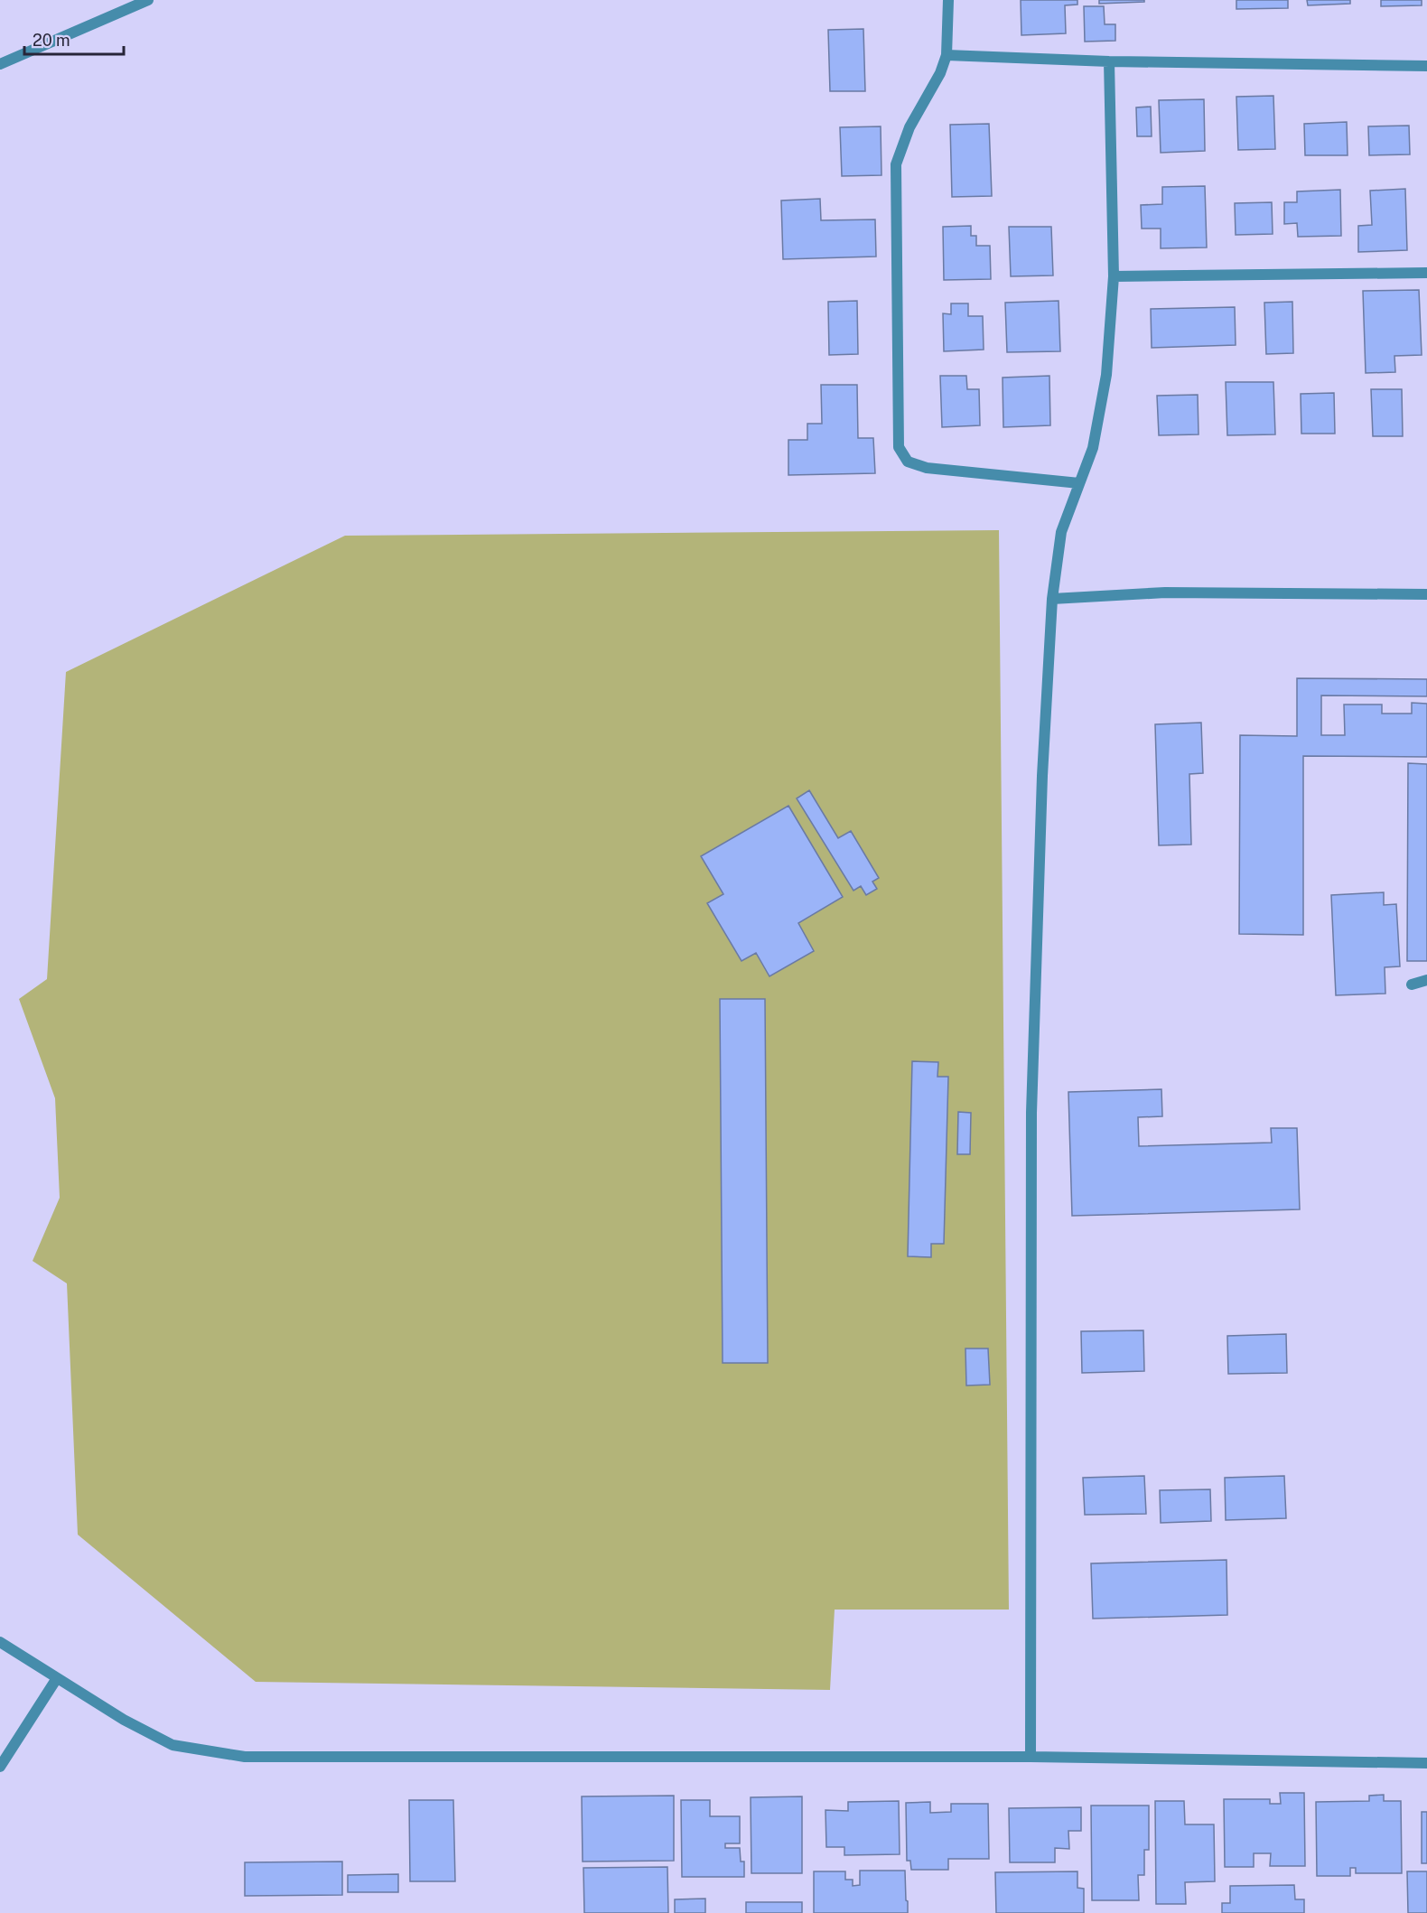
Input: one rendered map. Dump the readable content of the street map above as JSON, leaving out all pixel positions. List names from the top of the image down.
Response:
{
  "scale_bar": "20 m"
}
